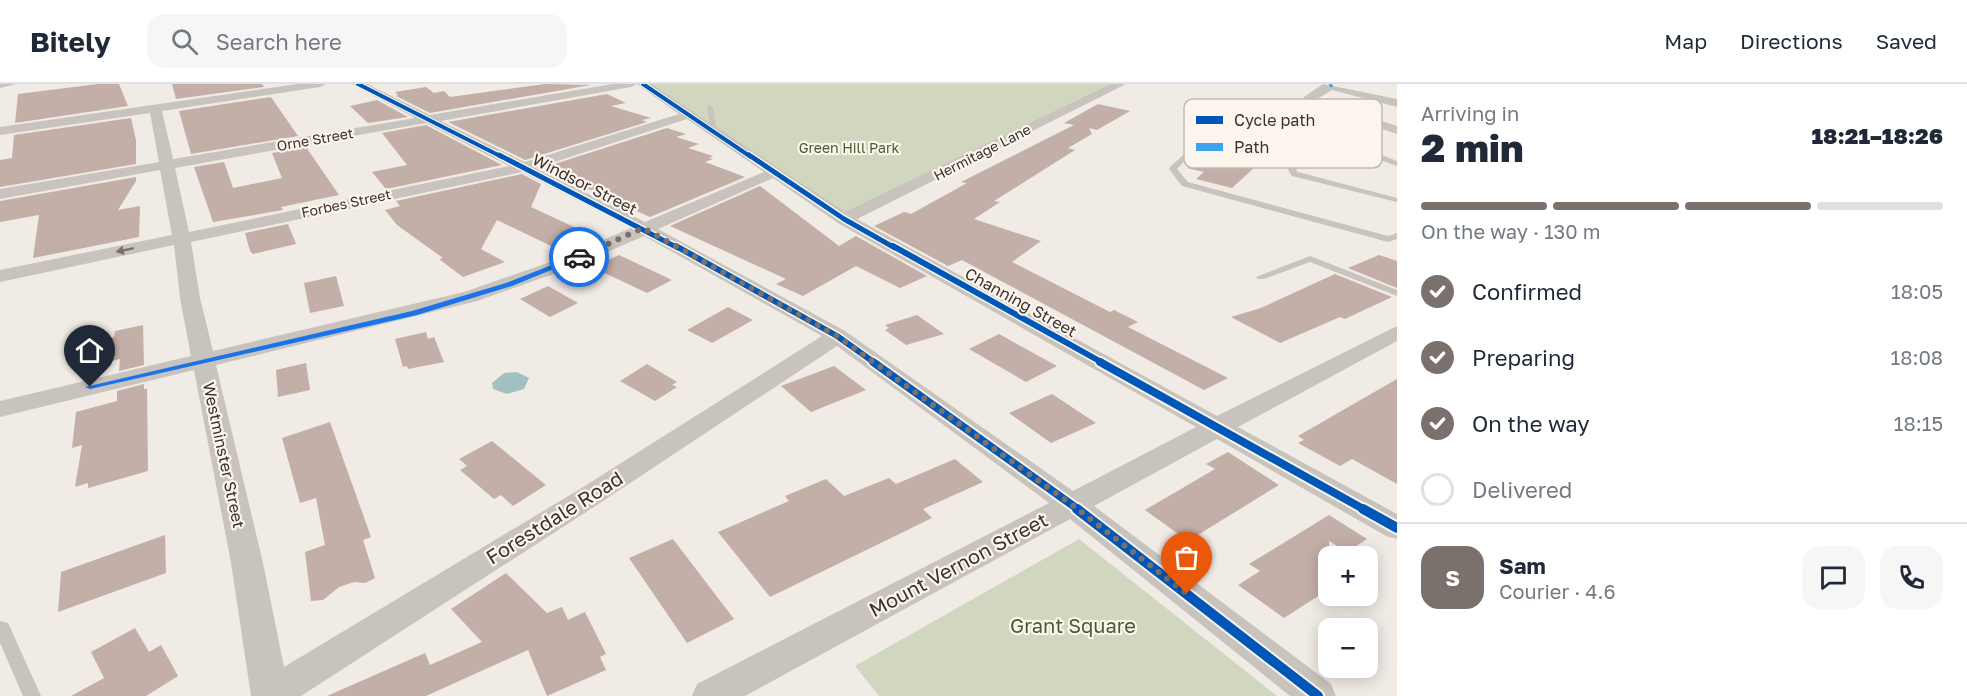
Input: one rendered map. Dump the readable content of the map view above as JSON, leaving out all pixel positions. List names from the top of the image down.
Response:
{
  "streets": {
    "street": [
      "Orne Street",
      "Hermitage Lane",
      "Windsor Street",
      "Forbes Street",
      "Channing Street",
      "Westminster Street",
      "Forestdale Road",
      "Mount Vernon Street"
    ]
  },
  "crossings": [
    ["Orne Street", "Windsor Street"],
    ["Orne Street", "Westminster Street"],
    ["Hermitage Lane", "Channing Street"],
    ["Windsor Street", "Forbes Street"],
    ["Windsor Street", "Forestdale Road"],
    ["Windsor Street", "Mount Vernon Street"],
    ["Forbes Street", "Channing Street"],
    ["Forbes Street", "Westminster Street"],
    ["Channing Street", "Mount Vernon Street"],
    ["Westminster Street", "Forestdale Road"]
  ],
  "parks": ["Green Hill Park", "Grant Square"],
  "legend": ["Cycle path", "Path"],
  "page": {
    "header": "Bitely",
    "search": "Search here",
    "nav": ["Map", "Directions", "Saved"],
    "heading": ["2 min", "Arriving in", "18:21–18:26"],
    "panel": ["Sam", "Courier · 4.6"],
    "bar": "On the way · 130 m",
    "list": [
      ["Confirmed", "18:05"],
      ["Preparing", "18:08"],
      ["On the way", "18:15"],
      "Delivered"
    ],
    "map_buttons": ["+", "−"],
    "round": "S"
  }
}
